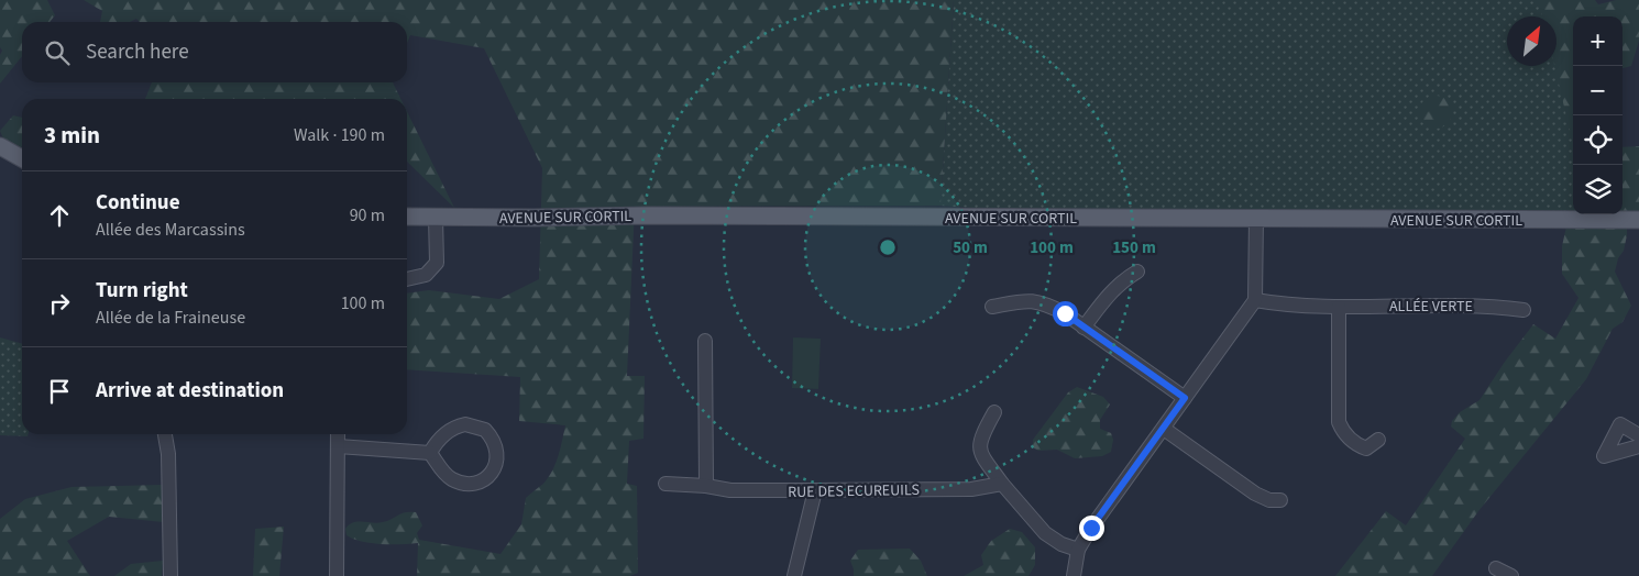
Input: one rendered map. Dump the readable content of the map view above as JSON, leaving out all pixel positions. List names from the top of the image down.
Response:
{
  "streets": {
    "main road": ["AVENUE SUR CORTIL"],
    "street": ["ALLÉE VERTE", "RUE DES ECUREUILS"]
  },
  "north": "top right",
  "page": {
    "map_buttons": ["+", "−"],
    "search": "Search here",
    "heading": ["3 min", "Walk · 190 m"],
    "list": [
      ["Continue", "Allée des Marcassins", "90 m"],
      ["Turn right", "Allée de la Fraineuse", "100 m"],
      "Arrive at destination"
    ]
  },
  "rings": ["50 m", "100 m", "150 m"]
}
